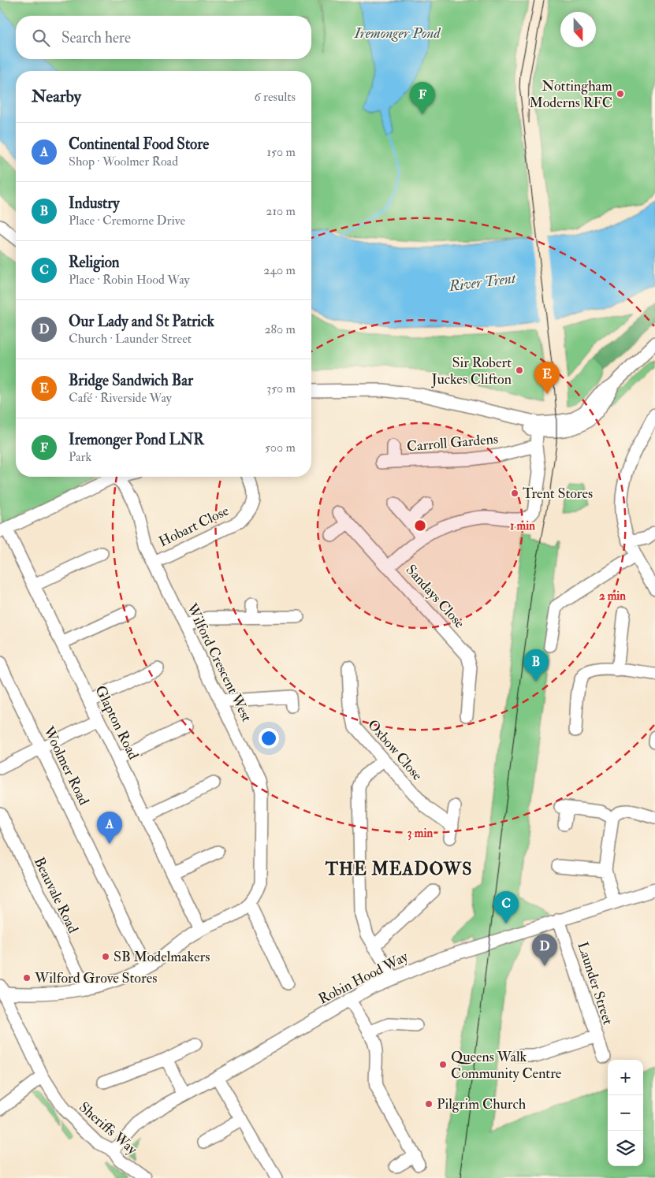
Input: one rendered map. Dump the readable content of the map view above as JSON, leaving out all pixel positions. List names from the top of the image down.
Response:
{
  "streets": {
    "street": [
      "Carroll Gardens",
      "Hobart Close",
      "Sandays Close",
      "Wilford Crescent West",
      "Glapton Road",
      "Oxbow Close",
      "Woolmer Road",
      "Beauvale Road",
      "Robin Hood Way",
      "Launder Street",
      "Sheriffs Way"
    ]
  },
  "crossings": [
    ["Hobart Close", "Wilford Crescent West"],
    ["Robin Hood Way", "Launder Street"],
    ["Robin Hood Way", "Sheriffs Way"]
  ],
  "districts": ["THE MEADOWS"],
  "water": ["Iremonger Pond", "River Trent"],
  "places": [
    "Nottingham Moderns RFC",
    "Sir Robert Juckes Clifton",
    "Trent Stores",
    "SB Modelmakers",
    "Wilford Grove Stores",
    "Queens Walk Community Centre",
    "Pilgrim Church"
  ],
  "north": "bottom",
  "page": {
    "search": "Search here",
    "heading": ["Nearby", "6 results"],
    "pins": [
      "F",
      "E",
      "B",
      "A",
      "C",
      "D"
    ],
    "list": [
      {
        "mark": "A",
        "name": "Continental Food Store",
        "note": "Shop · Woolmer Road",
        "value": "150 m"
      },
      {
        "mark": "B",
        "name": "Industry",
        "note": "Place · Cremorne Drive",
        "value": "210 m"
      },
      {
        "mark": "C",
        "name": "Religion",
        "note": "Place · Robin Hood Way",
        "value": "240 m"
      },
      {
        "mark": "D",
        "name": "Our Lady and St Patrick",
        "note": "Church · Launder Street",
        "value": "280 m"
      },
      {
        "mark": "E",
        "name": "Bridge Sandwich Bar",
        "note": "Café · Riverside Way",
        "value": "350 m"
      },
      {
        "mark": "F",
        "name": "Iremonger Pond LNR",
        "note": "Park",
        "value": "500 m"
      }
    ],
    "map_buttons": ["+", "−"]
  },
  "rings": ["1 min", "2 min", "3 min"]
}
